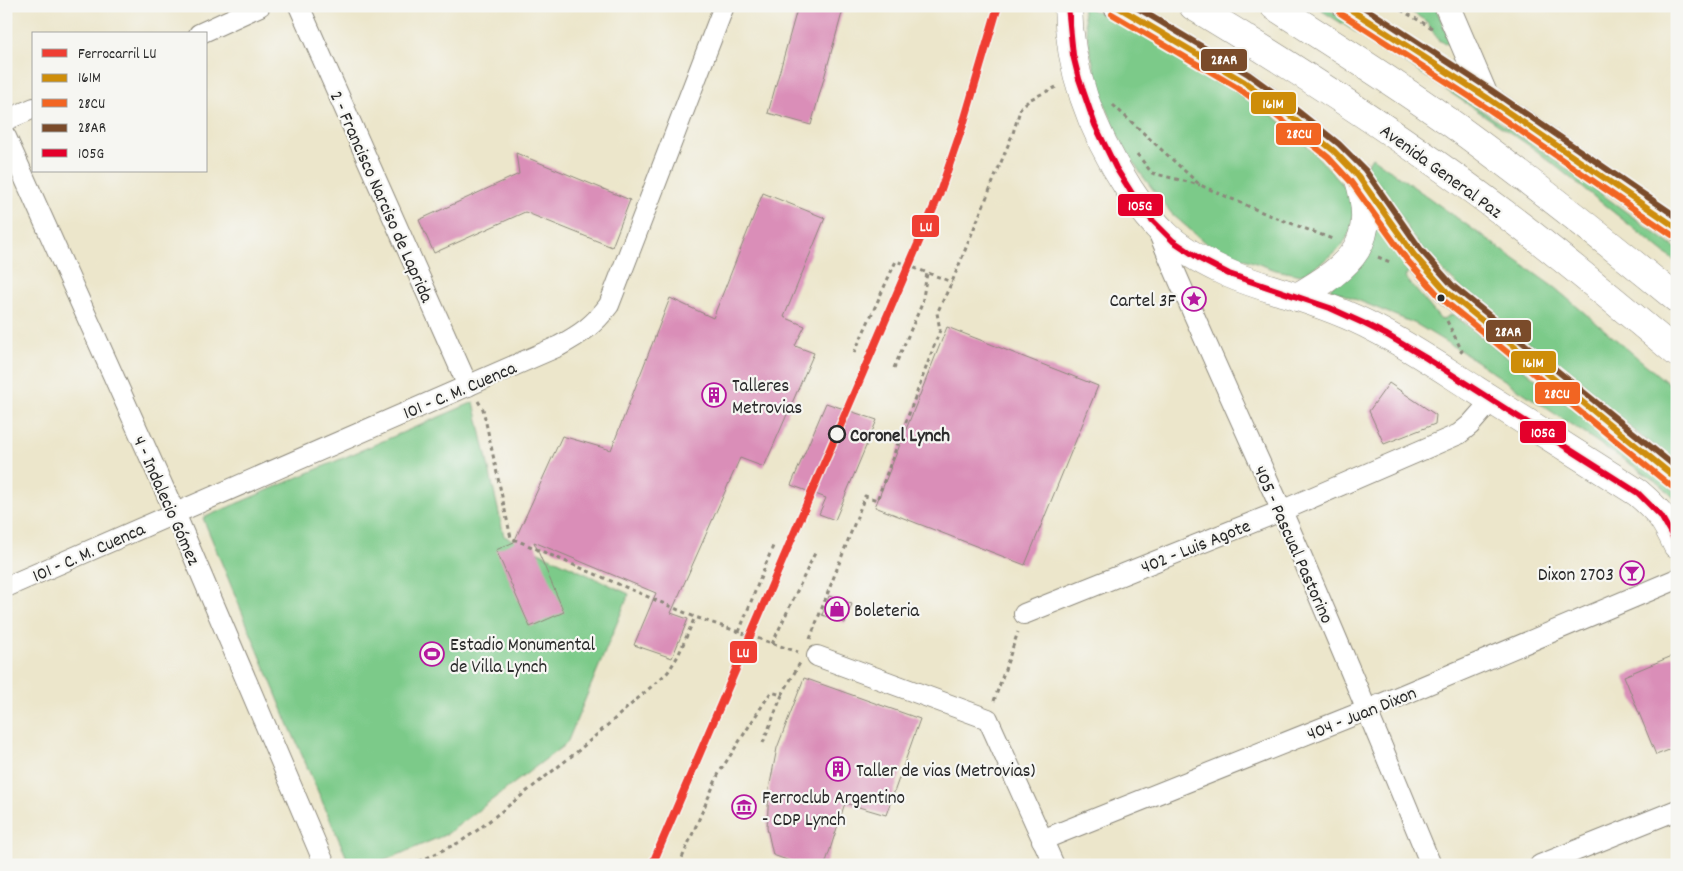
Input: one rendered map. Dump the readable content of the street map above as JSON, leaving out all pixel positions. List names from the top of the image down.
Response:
{
  "streets": {
    "main road": ["Avenida General Paz"],
    "street": [
      "2 - Francisco Narciso de Laprida",
      "101 - C. M. Cuenca",
      "4 - Indalecio Gómez",
      "405 - Pascual Pastorino",
      "402 - Luis Agote",
      "404 - Juan Dixon"
    ]
  },
  "crossings": [
    ["2 - Francisco Narciso de Laprida", "101 - C. M. Cuenca"],
    ["101 - C. M. Cuenca", "4 - Indalecio Gómez"],
    ["405 - Pascual Pastorino", "402 - Luis Agote"],
    ["405 - Pascual Pastorino", "404 - Juan Dixon"]
  ],
  "places": {
    "place": ["Cartel 3F"],
    "building": ["Talleres Metrovias", "Taller de vias (Metrovias)"],
    "other": ["Coronel Lynch"],
    "bar": ["Dixon 2703"],
    "shop": ["Boleteria"],
    "sports": ["Estadio Monumental de Villa Lynch"],
    "museum": ["Ferroclub Argentino - CDP Lynch"]
  },
  "lines": [
    "rail line LU",
    "transit line 161M",
    "transit line 28AR",
    "transit line 105G",
    "transit line 28CU"
  ],
  "legend": [
    "Ferrocarril LU",
    "161M",
    "28CU",
    "28AR",
    "105G"
  ]
}
